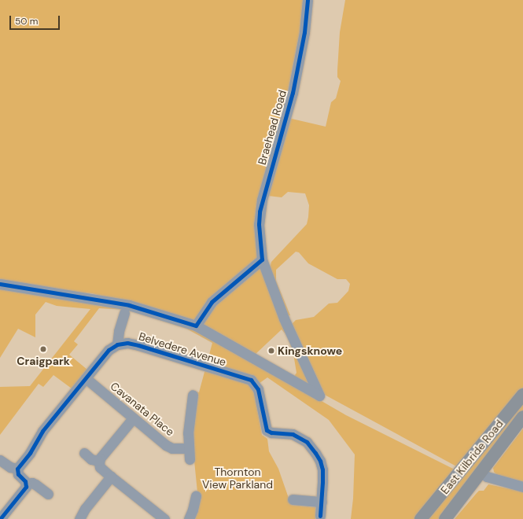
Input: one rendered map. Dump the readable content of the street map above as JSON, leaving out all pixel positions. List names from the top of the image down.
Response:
{
  "streets": {
    "main road": ["East Kilbride Road"],
    "street": ["Braehead Road", "Belvedere Avenue", "Cavanata Place"]
  },
  "parks": ["Thornton View Parkland"],
  "places": ["Craigpark", "Kingsknowe"],
  "scale_bar": "50 m"
}
